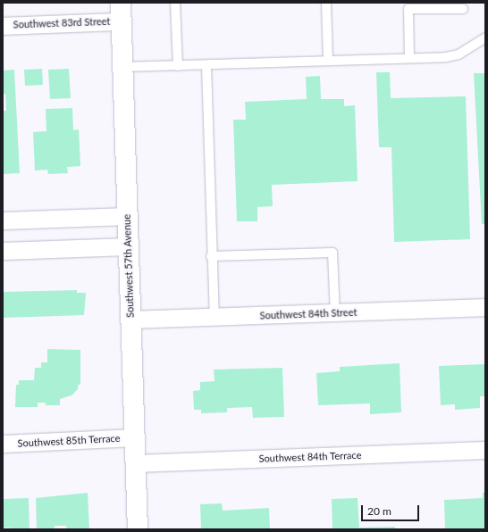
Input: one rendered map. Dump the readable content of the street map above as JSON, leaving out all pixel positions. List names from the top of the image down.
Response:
{
  "streets": {
    "main road": ["Southwest 57th Avenue"],
    "street": [
      "Southwest 83rd Street",
      "Southwest 84th Street",
      "Southwest 85th Terrace",
      "Southwest 84th Terrace"
    ]
  },
  "crossings": [
    ["Southwest 83rd Street", "Southwest 57th Avenue"],
    ["Southwest 57th Avenue", "Southwest 84th Street"],
    ["Southwest 57th Avenue", "Southwest 85th Terrace"],
    ["Southwest 57th Avenue", "Southwest 84th Terrace"]
  ],
  "scale_bar": "20 m"
}
